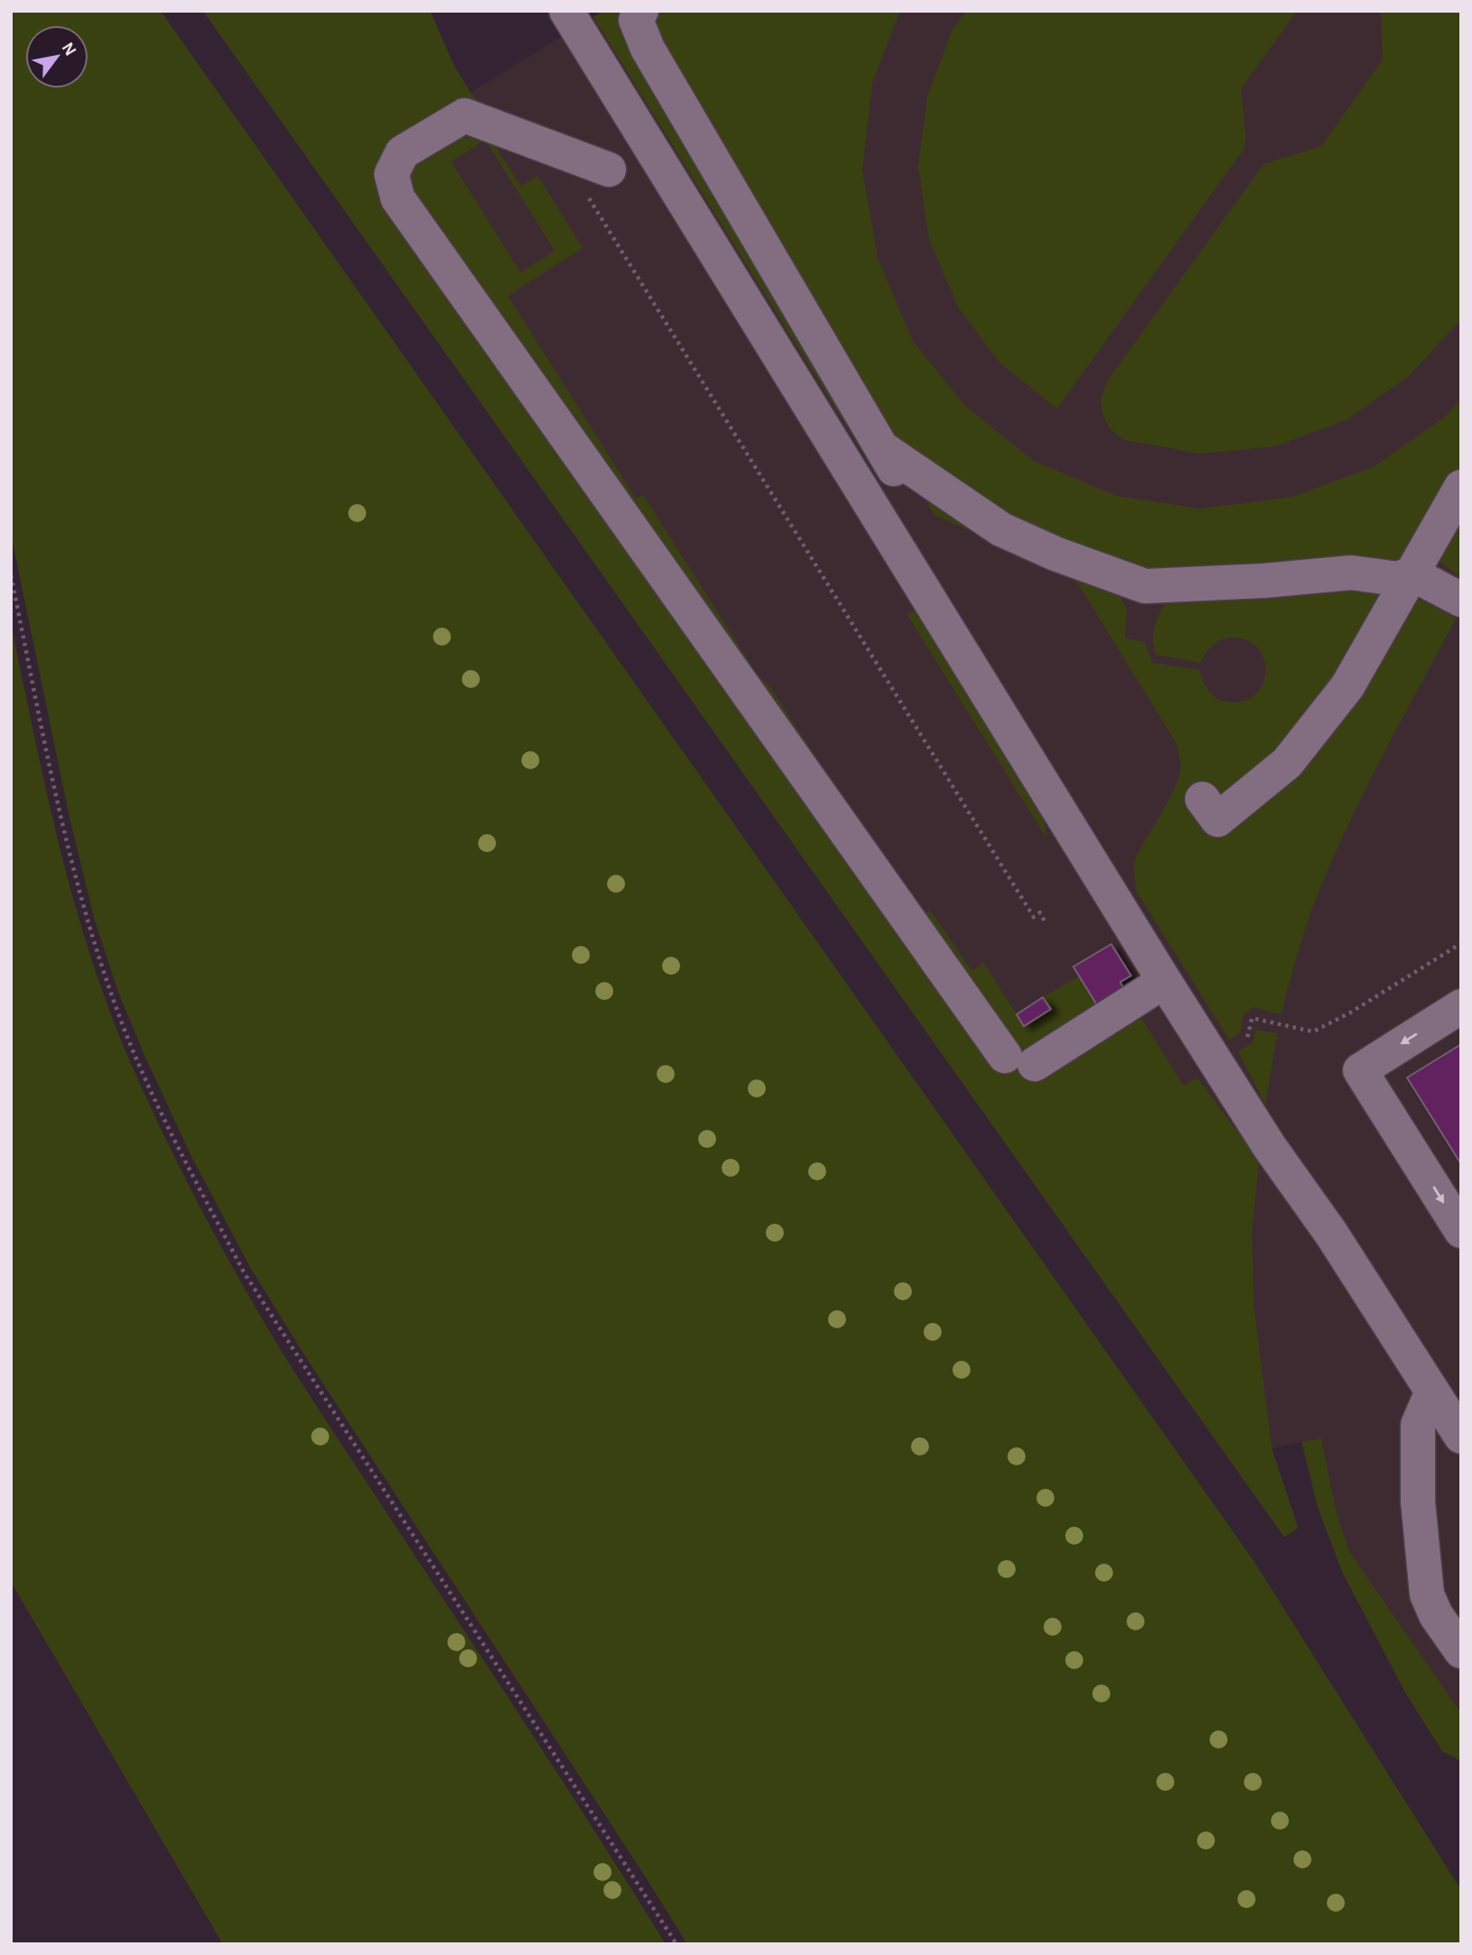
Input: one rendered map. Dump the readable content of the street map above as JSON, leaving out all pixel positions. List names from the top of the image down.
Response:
{
  "north": "top right"
}
